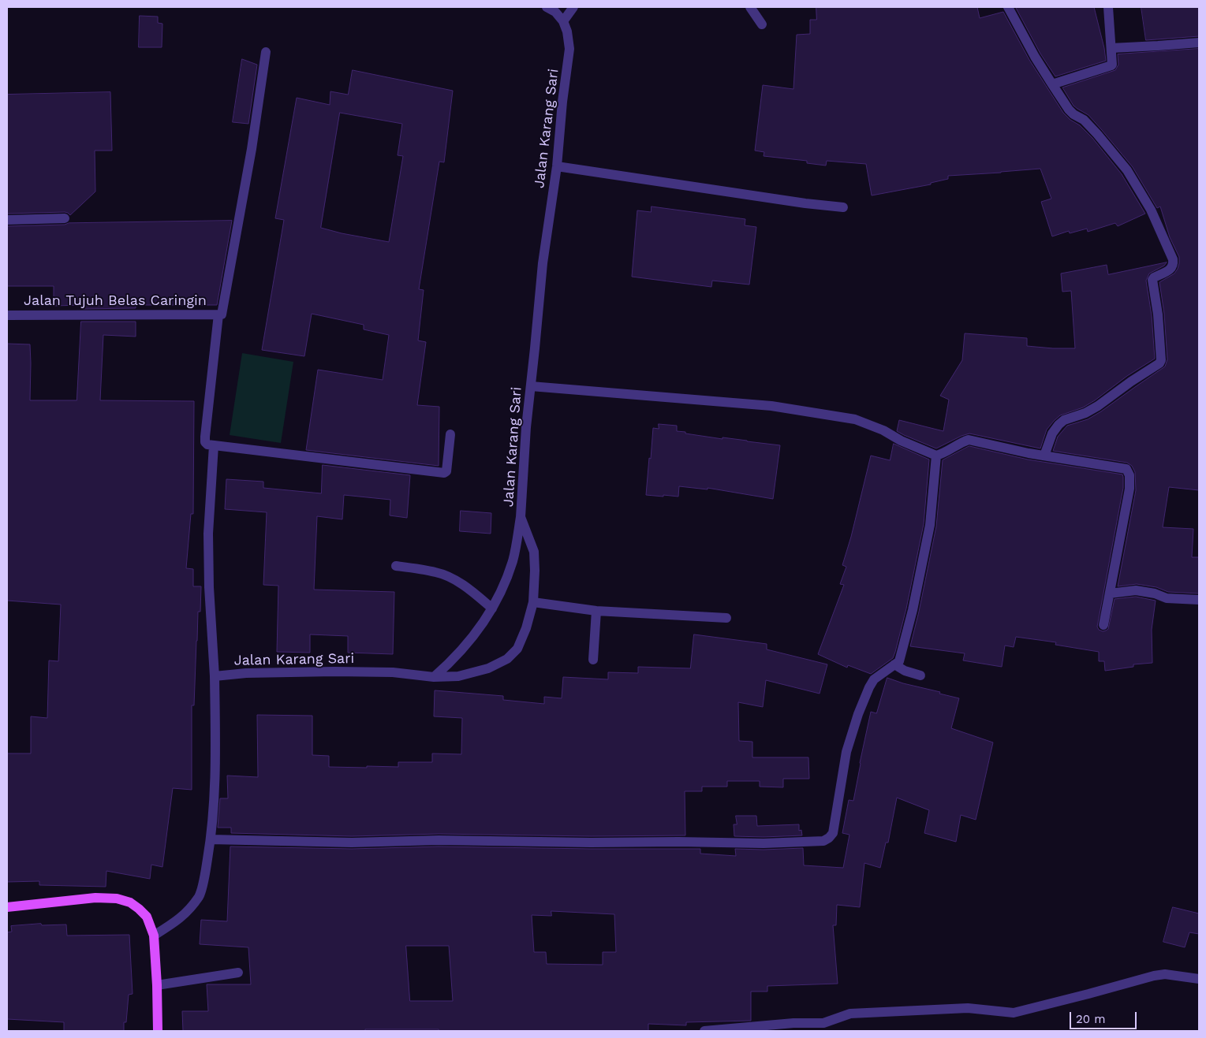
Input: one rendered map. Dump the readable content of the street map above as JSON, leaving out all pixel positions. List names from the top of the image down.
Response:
{
  "streets": {
    "street": ["Jalan Karang Sari", "Jalan Tujuh Belas Caringin"]
  },
  "scale_bar": "20 m"
}
